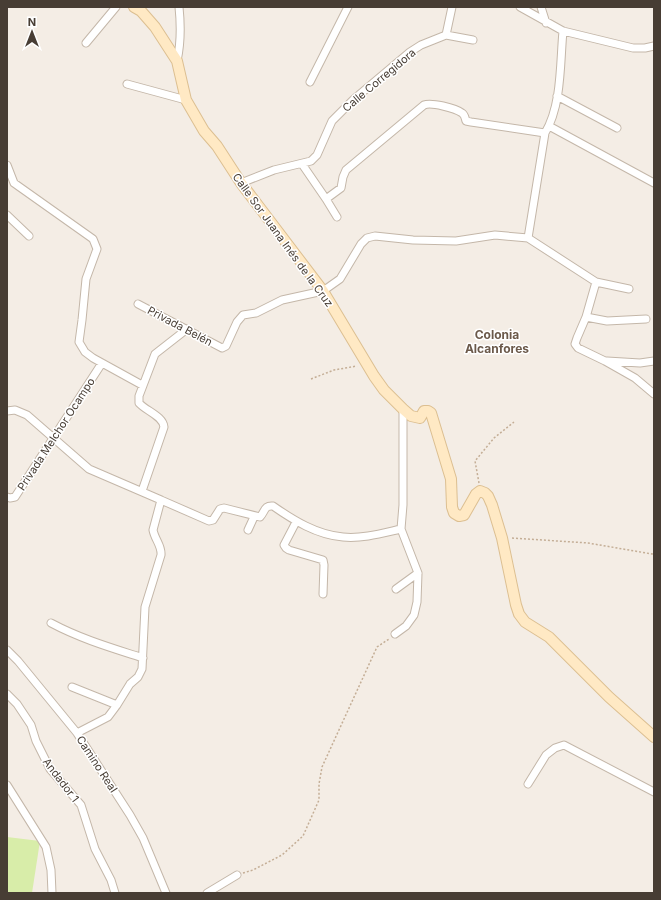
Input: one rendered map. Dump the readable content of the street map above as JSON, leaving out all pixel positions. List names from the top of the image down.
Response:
{
  "streets": {
    "street": [
      "Calle Corregidora",
      "Calle Sor Juana Inés de la Cruz",
      "Privada Belén",
      "Privada Melchor Ocampo",
      "Camino Real",
      "Andador 1"
    ]
  },
  "crossings": [
    ["Calle Corregidora", "Calle Sor Juana Inés de la Cruz"],
    ["Calle Sor Juana Inés de la Cruz", "Privada Belén"]
  ],
  "districts": ["Colonia Alcanfores"],
  "north": "top"
}
